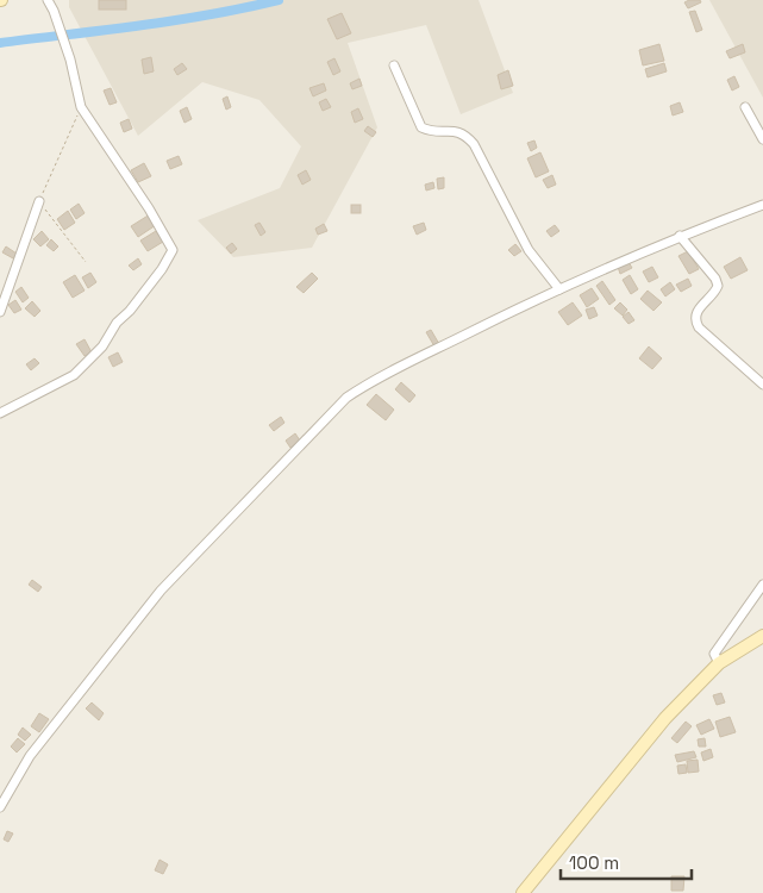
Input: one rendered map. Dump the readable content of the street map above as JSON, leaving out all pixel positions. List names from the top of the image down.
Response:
{
  "scale_bar": "100 m"
}
